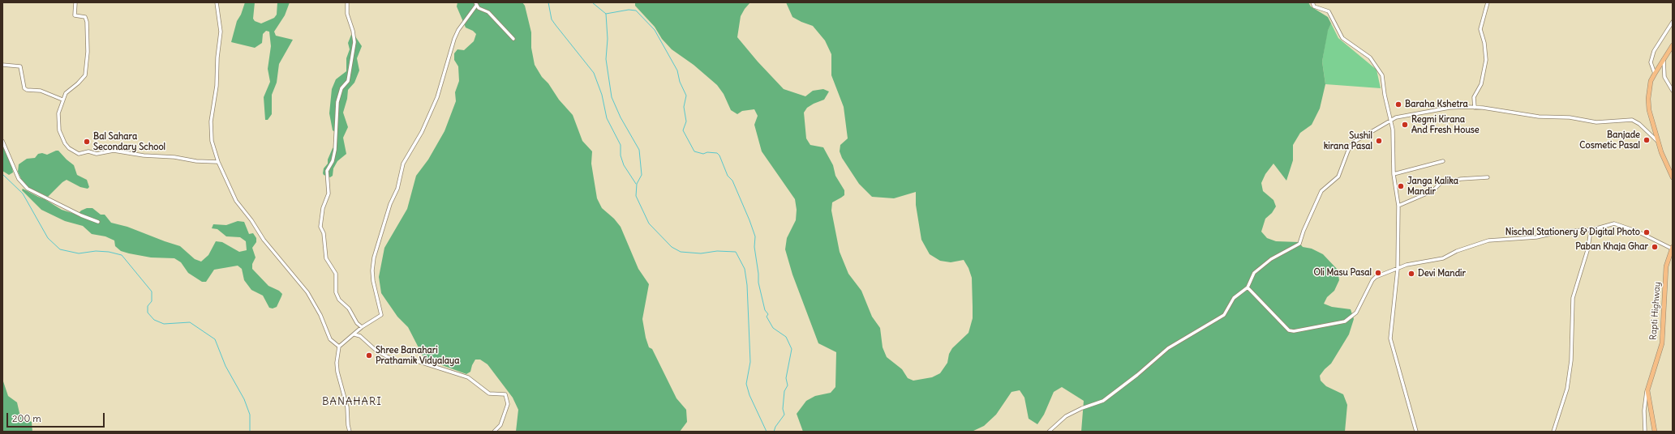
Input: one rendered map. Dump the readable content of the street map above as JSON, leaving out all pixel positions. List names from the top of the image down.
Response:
{
  "streets": {
    "main road": ["Rapti Highway"]
  },
  "districts": ["BANAHARI"],
  "places": [
    "Baraha Kshetra",
    "Regmi Kirana And Fresh House",
    "Banjade Cosmetic Pasal",
    "Sushil kirana Pasal",
    "Bal Sahara Secondary School",
    "Janga Kalika Mandir",
    "Nischal Stationery & Digital Photo",
    "Paban Khaja Ghar",
    "Oli Masu Pasal",
    "Devi Mandir",
    "Shree Banahari Prathamik Vidyalaya"
  ],
  "scale_bar": "200 m"
}
